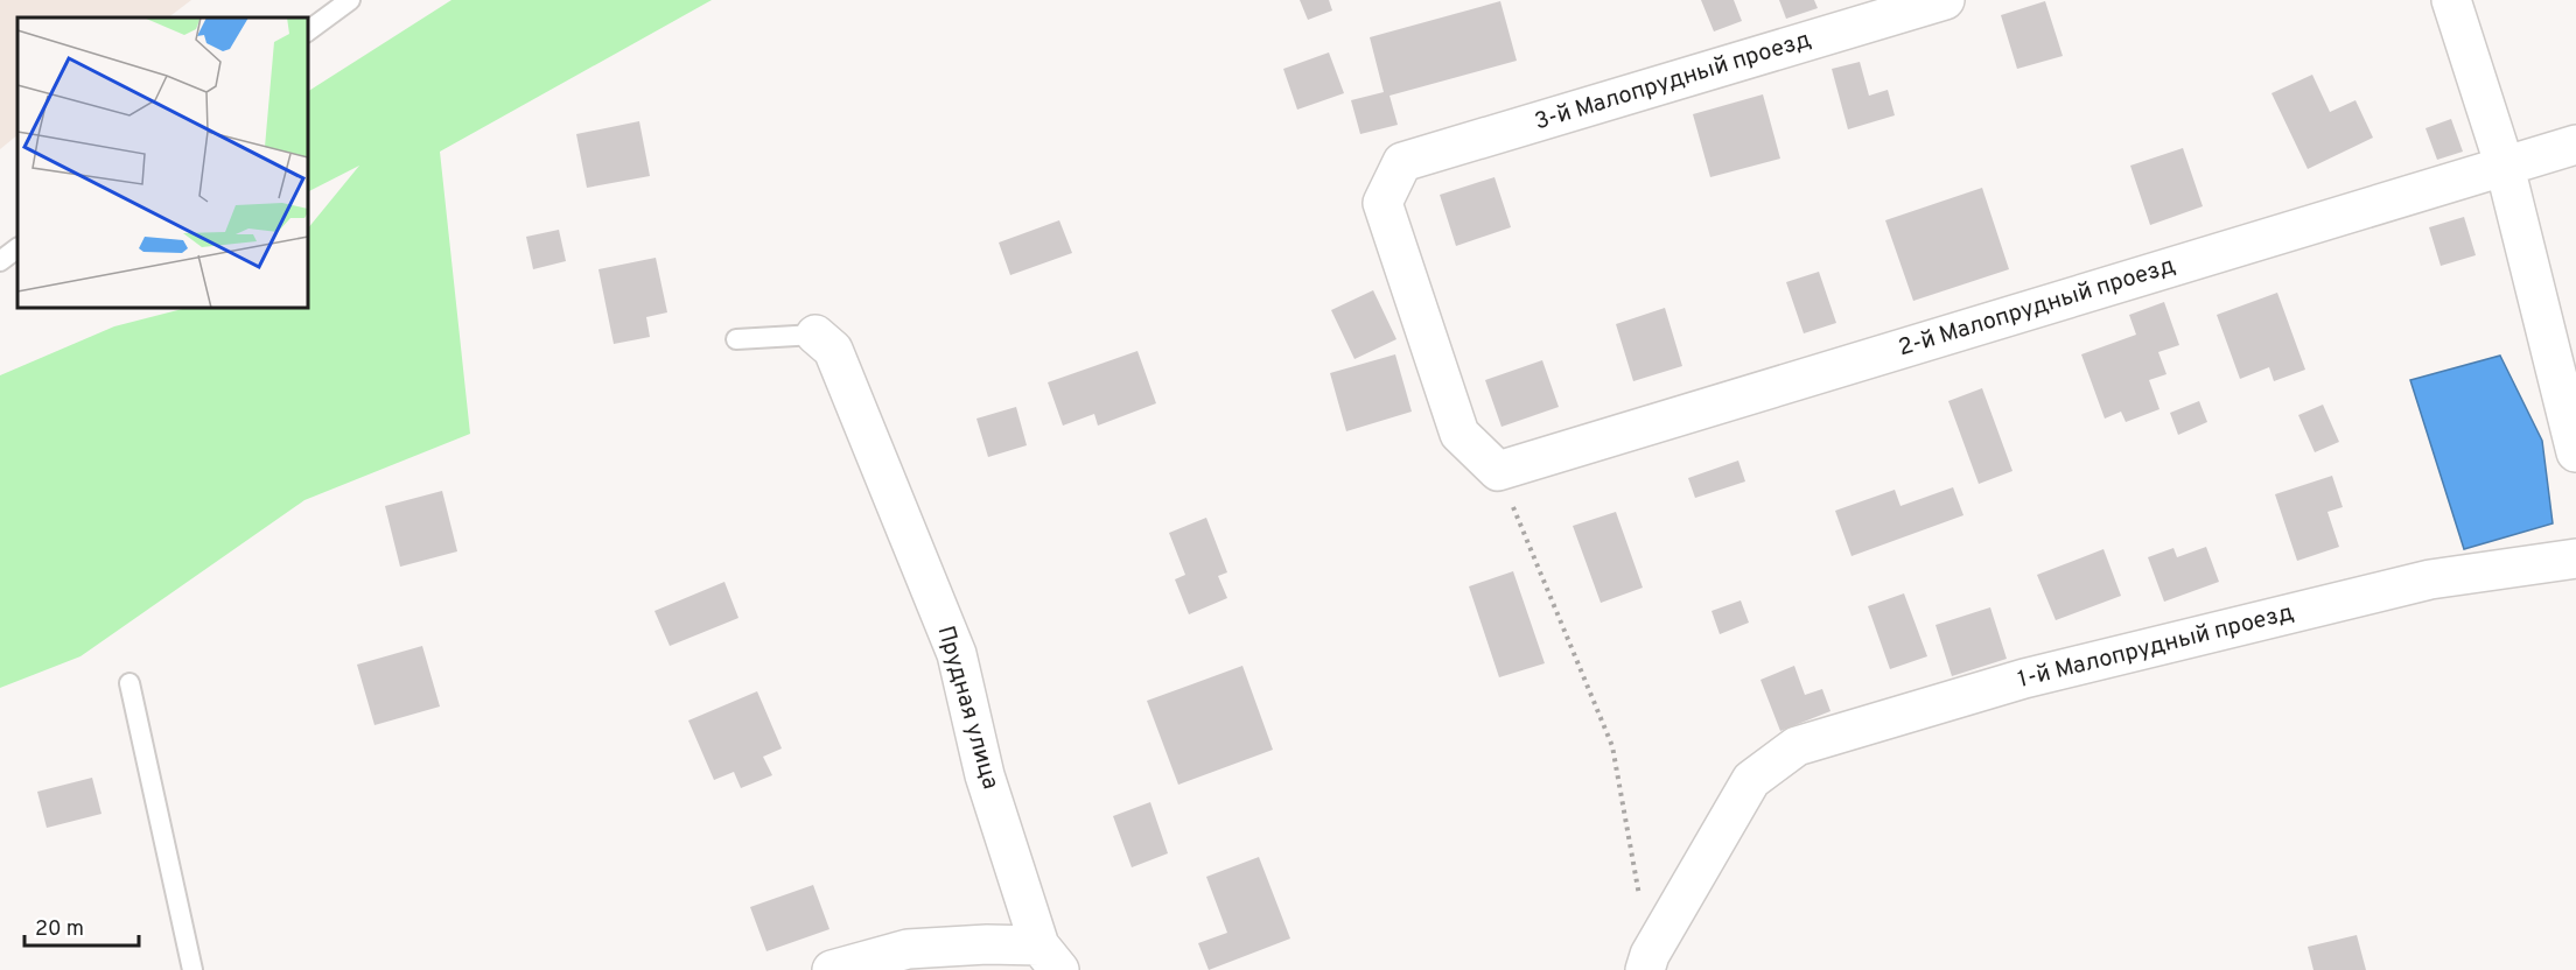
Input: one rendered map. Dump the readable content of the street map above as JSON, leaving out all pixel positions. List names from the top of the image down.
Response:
{
  "streets": {
    "street": [
      "3-й Малопрудный проезд",
      "2-й Малопрудный проезд",
      "1-й Малопрудный проезд",
      "Прудная улица"
    ]
  },
  "crossings": [
    ["3-й Малопрудный проезд", "2-й Малопрудный проезд"]
  ],
  "scale_bar": "20 m"
}
